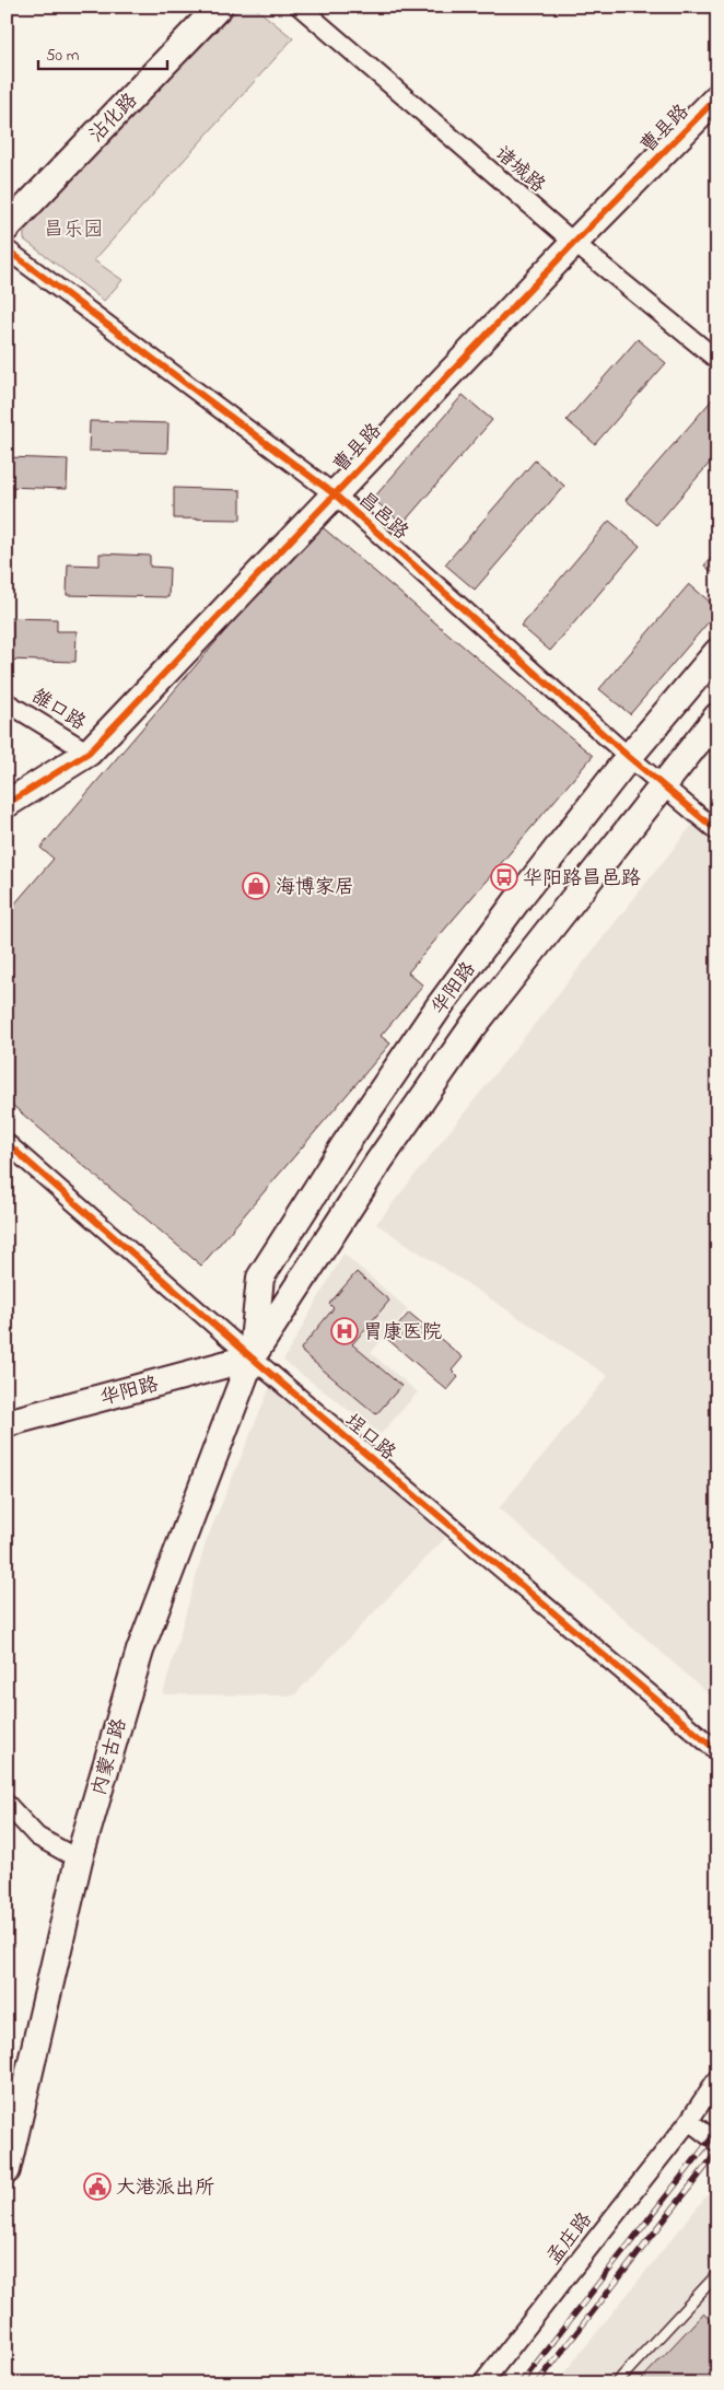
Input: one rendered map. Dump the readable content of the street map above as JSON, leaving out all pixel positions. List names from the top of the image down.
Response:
{
  "streets": {
    "main road": [
      "沾化路",
      "曹县路",
      "华阳路",
      "内蒙古路"
    ],
    "street": [
      "诸城路",
      "昌邑路",
      "雒口路",
      "埕口路",
      "孟庄路"
    ]
  },
  "crossings": [
    ["曹县路", "诸城路"],
    ["曹县路", "昌邑路"],
    ["曹县路", "雒口路"],
    ["昌邑路", "华阳路"],
    ["华阳路", "埕口路"],
    ["华阳路", "内蒙古路"],
    ["埕口路", "内蒙古路"]
  ],
  "parks": ["昌乐园"],
  "places": {
    "bus stop": ["华阳路昌邑路"],
    "shop": ["海博家居"],
    "hospital": ["胃康医院"],
    "public building": ["大港派出所"]
  },
  "scale_bar": "50 m"
}
